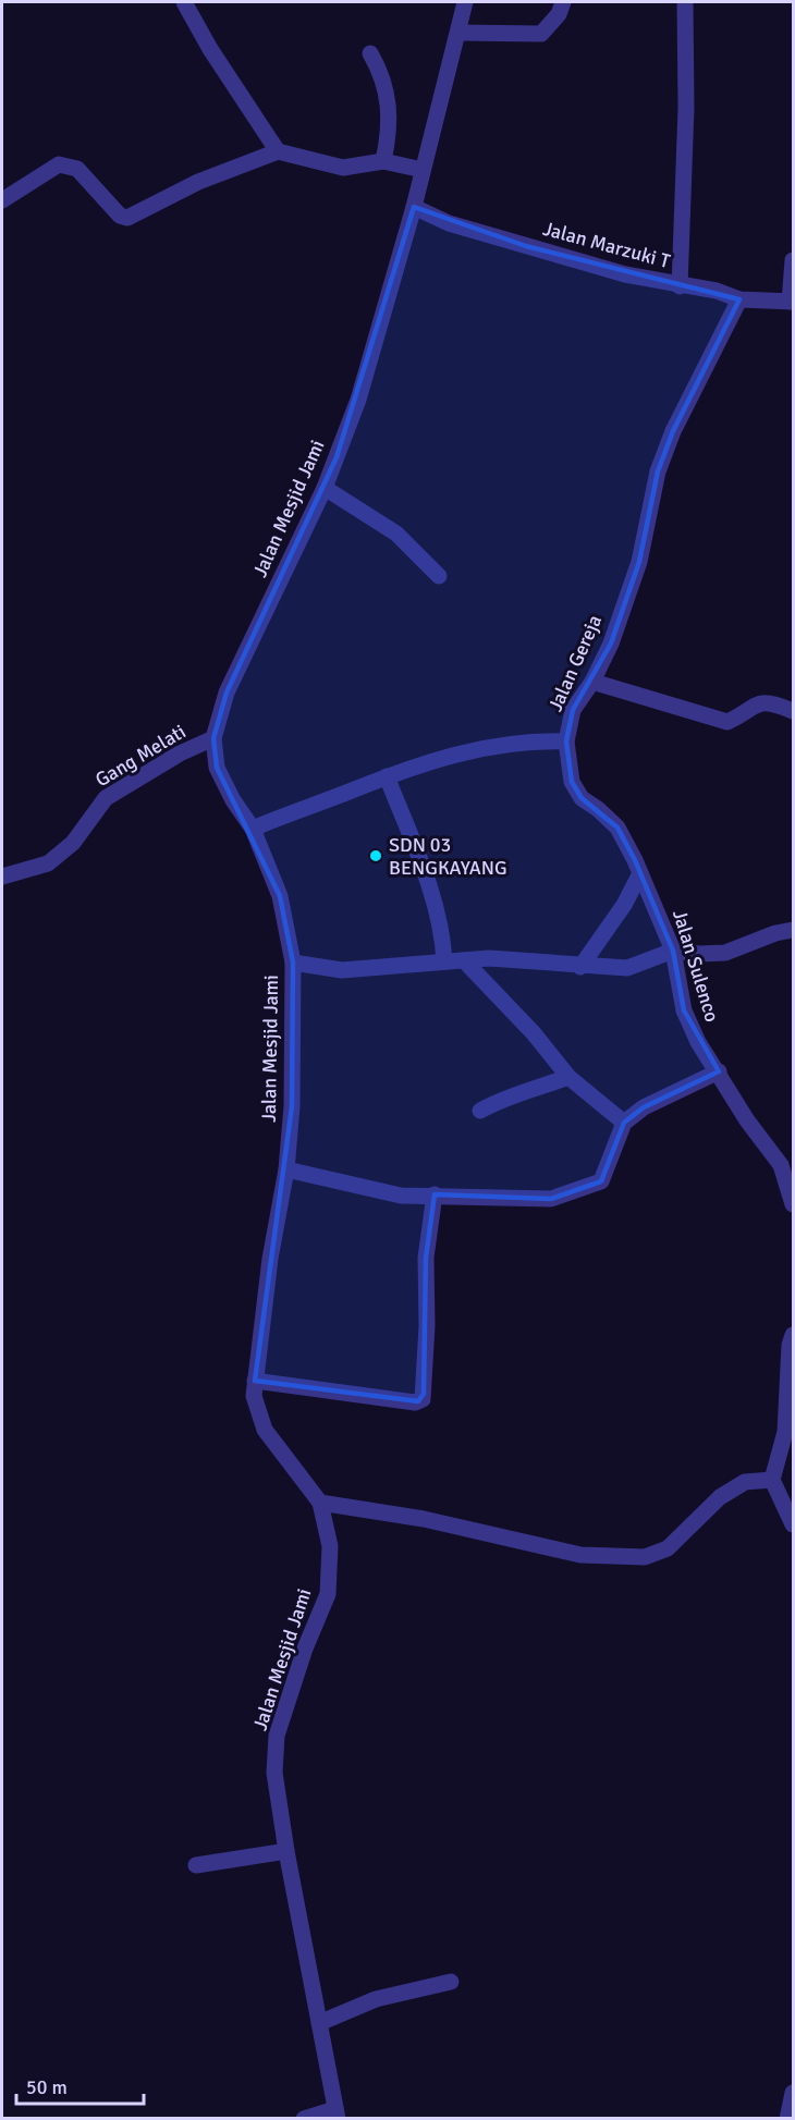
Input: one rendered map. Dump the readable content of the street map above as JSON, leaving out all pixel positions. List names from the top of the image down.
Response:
{
  "streets": {
    "street": [
      "Jalan Marzuki T",
      "Jalan Mesjid Jami",
      "Jalan Gereja",
      "Gang Melati",
      "Jalan Sulenco"
    ]
  },
  "crossings": [
    ["Jalan Marzuki T", "Jalan Mesjid Jami"],
    ["Jalan Marzuki T", "Jalan Gereja"],
    ["Jalan Mesjid Jami", "Jalan Gereja"],
    ["Jalan Mesjid Jami", "Gang Melati"],
    ["Jalan Gereja", "Jalan Sulenco"]
  ],
  "places": ["SDN 03 BENGKAYANG"],
  "scale_bar": "50 m"
}
